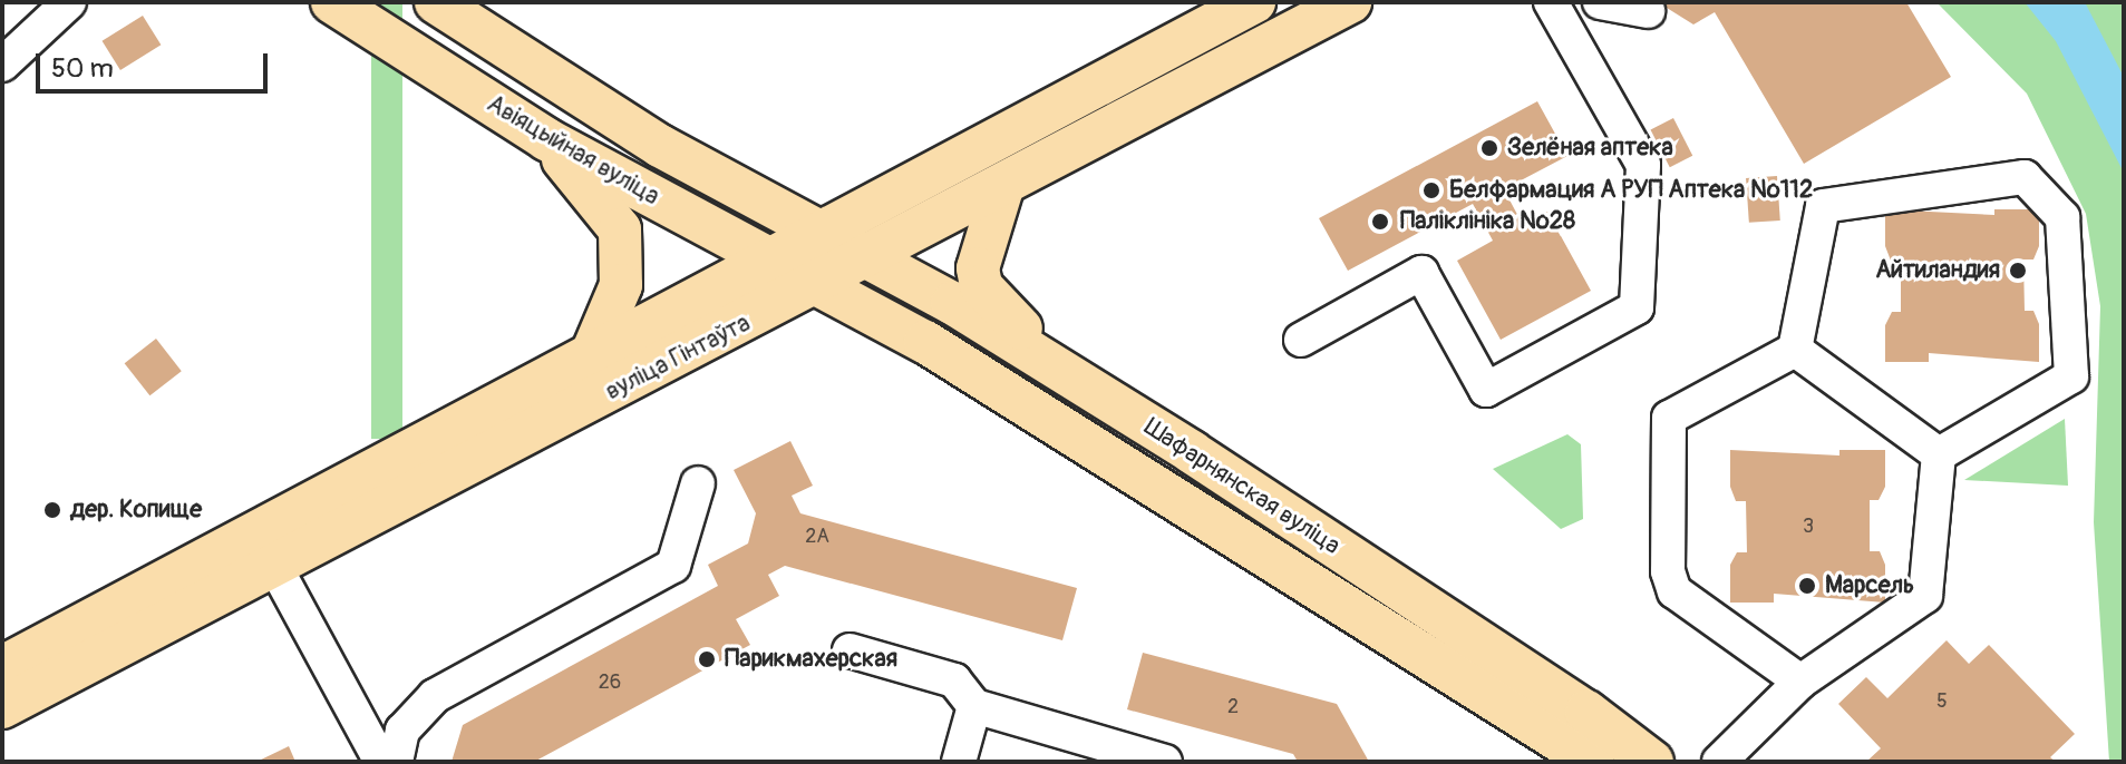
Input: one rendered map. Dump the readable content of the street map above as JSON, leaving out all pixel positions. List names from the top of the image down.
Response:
{
  "streets": {
    "main road": ["Авіяцыйная вуліца", "вуліца Гінтаўта", "Шафарнянская вуліца"]
  },
  "crossings": [
    ["Авіяцыйная вуліца", "вуліца Гінтаўта"],
    ["Авіяцыйная вуліца", "Шафарнянская вуліца"],
    ["вуліца Гінтаўта", "Шафарнянская вуліца"]
  ],
  "places": [
    "Зелёная аптека",
    "Белфармация А РУП Аптека №112",
    "Паліклініка №28",
    "Айтиландия",
    "дер. Копище",
    "Марсель",
    "Парикмахерская"
  ],
  "house_numbers": [
    "3",
    "2А",
    "26",
    "5",
    "2"
  ],
  "scale_bar": "50 m"
}
